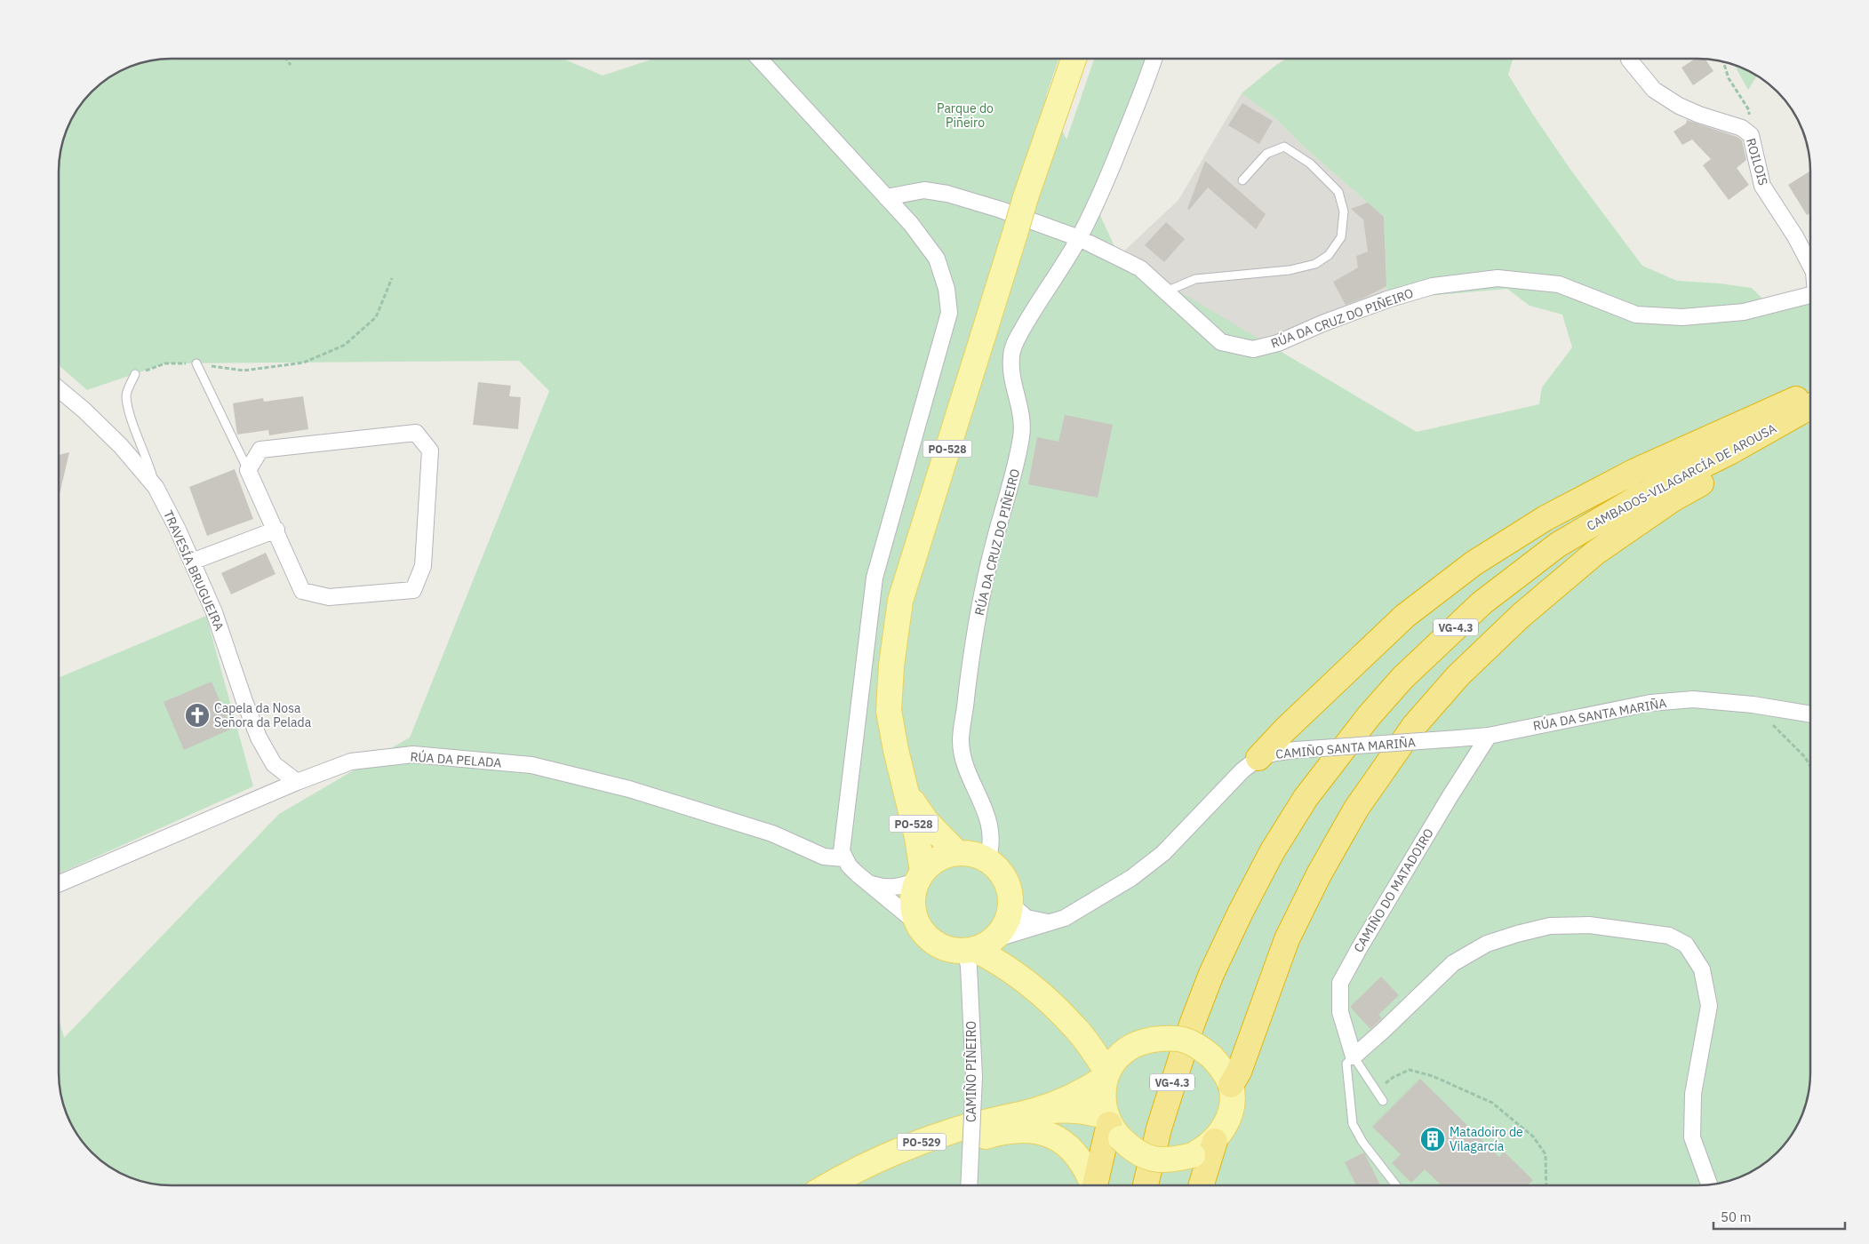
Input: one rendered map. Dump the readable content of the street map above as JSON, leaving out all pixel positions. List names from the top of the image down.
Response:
{
  "streets": {
    "highway": ["CAMBADOS-VILAGARCÍA DE AROUSA", "VG-4.3"],
    "main road": ["PO-528", "PO-529"],
    "street": [
      "ROILOIS",
      "RÚA DA CRUZ DO PIÑEIRO",
      "TRAVESÍA BRUGUEIRA",
      "RÚA DA SANTA MARIÑA",
      "CAMIÑO SANTA MARIÑA",
      "RÚA DA PELADA",
      "CAMIÑO DO MATADOIRO",
      "CAMIÑO PIÑEIRO"
    ]
  },
  "crossings": [
    ["RÚA DA CRUZ DO PIÑEIRO", "PO-528"],
    ["RÚA DA CRUZ DO PIÑEIRO", "CAMIÑO SANTA MARIÑA"],
    ["RÚA DA CRUZ DO PIÑEIRO", "CAMIÑO PIÑEIRO"],
    ["PO-528", "CAMIÑO SANTA MARIÑA"],
    ["PO-528", "CAMIÑO PIÑEIRO"],
    ["TRAVESÍA BRUGUEIRA", "RÚA DA PELADA"],
    ["RÚA DA SANTA MARIÑA", "CAMIÑO SANTA MARIÑA"],
    ["RÚA DA SANTA MARIÑA", "CAMIÑO DO MATADOIRO"],
    ["CAMIÑO SANTA MARIÑA", "CAMIÑO DO MATADOIRO"],
    ["CAMIÑO SANTA MARIÑA", "CAMIÑO PIÑEIRO"]
  ],
  "parks": ["Parque do Piñeiro"],
  "places": {
    "church": ["Capela da Nosa Señora da Pelada"],
    "building": ["Matadoiro de Vilagarcía"]
  },
  "scale_bar": "50 m"
}
